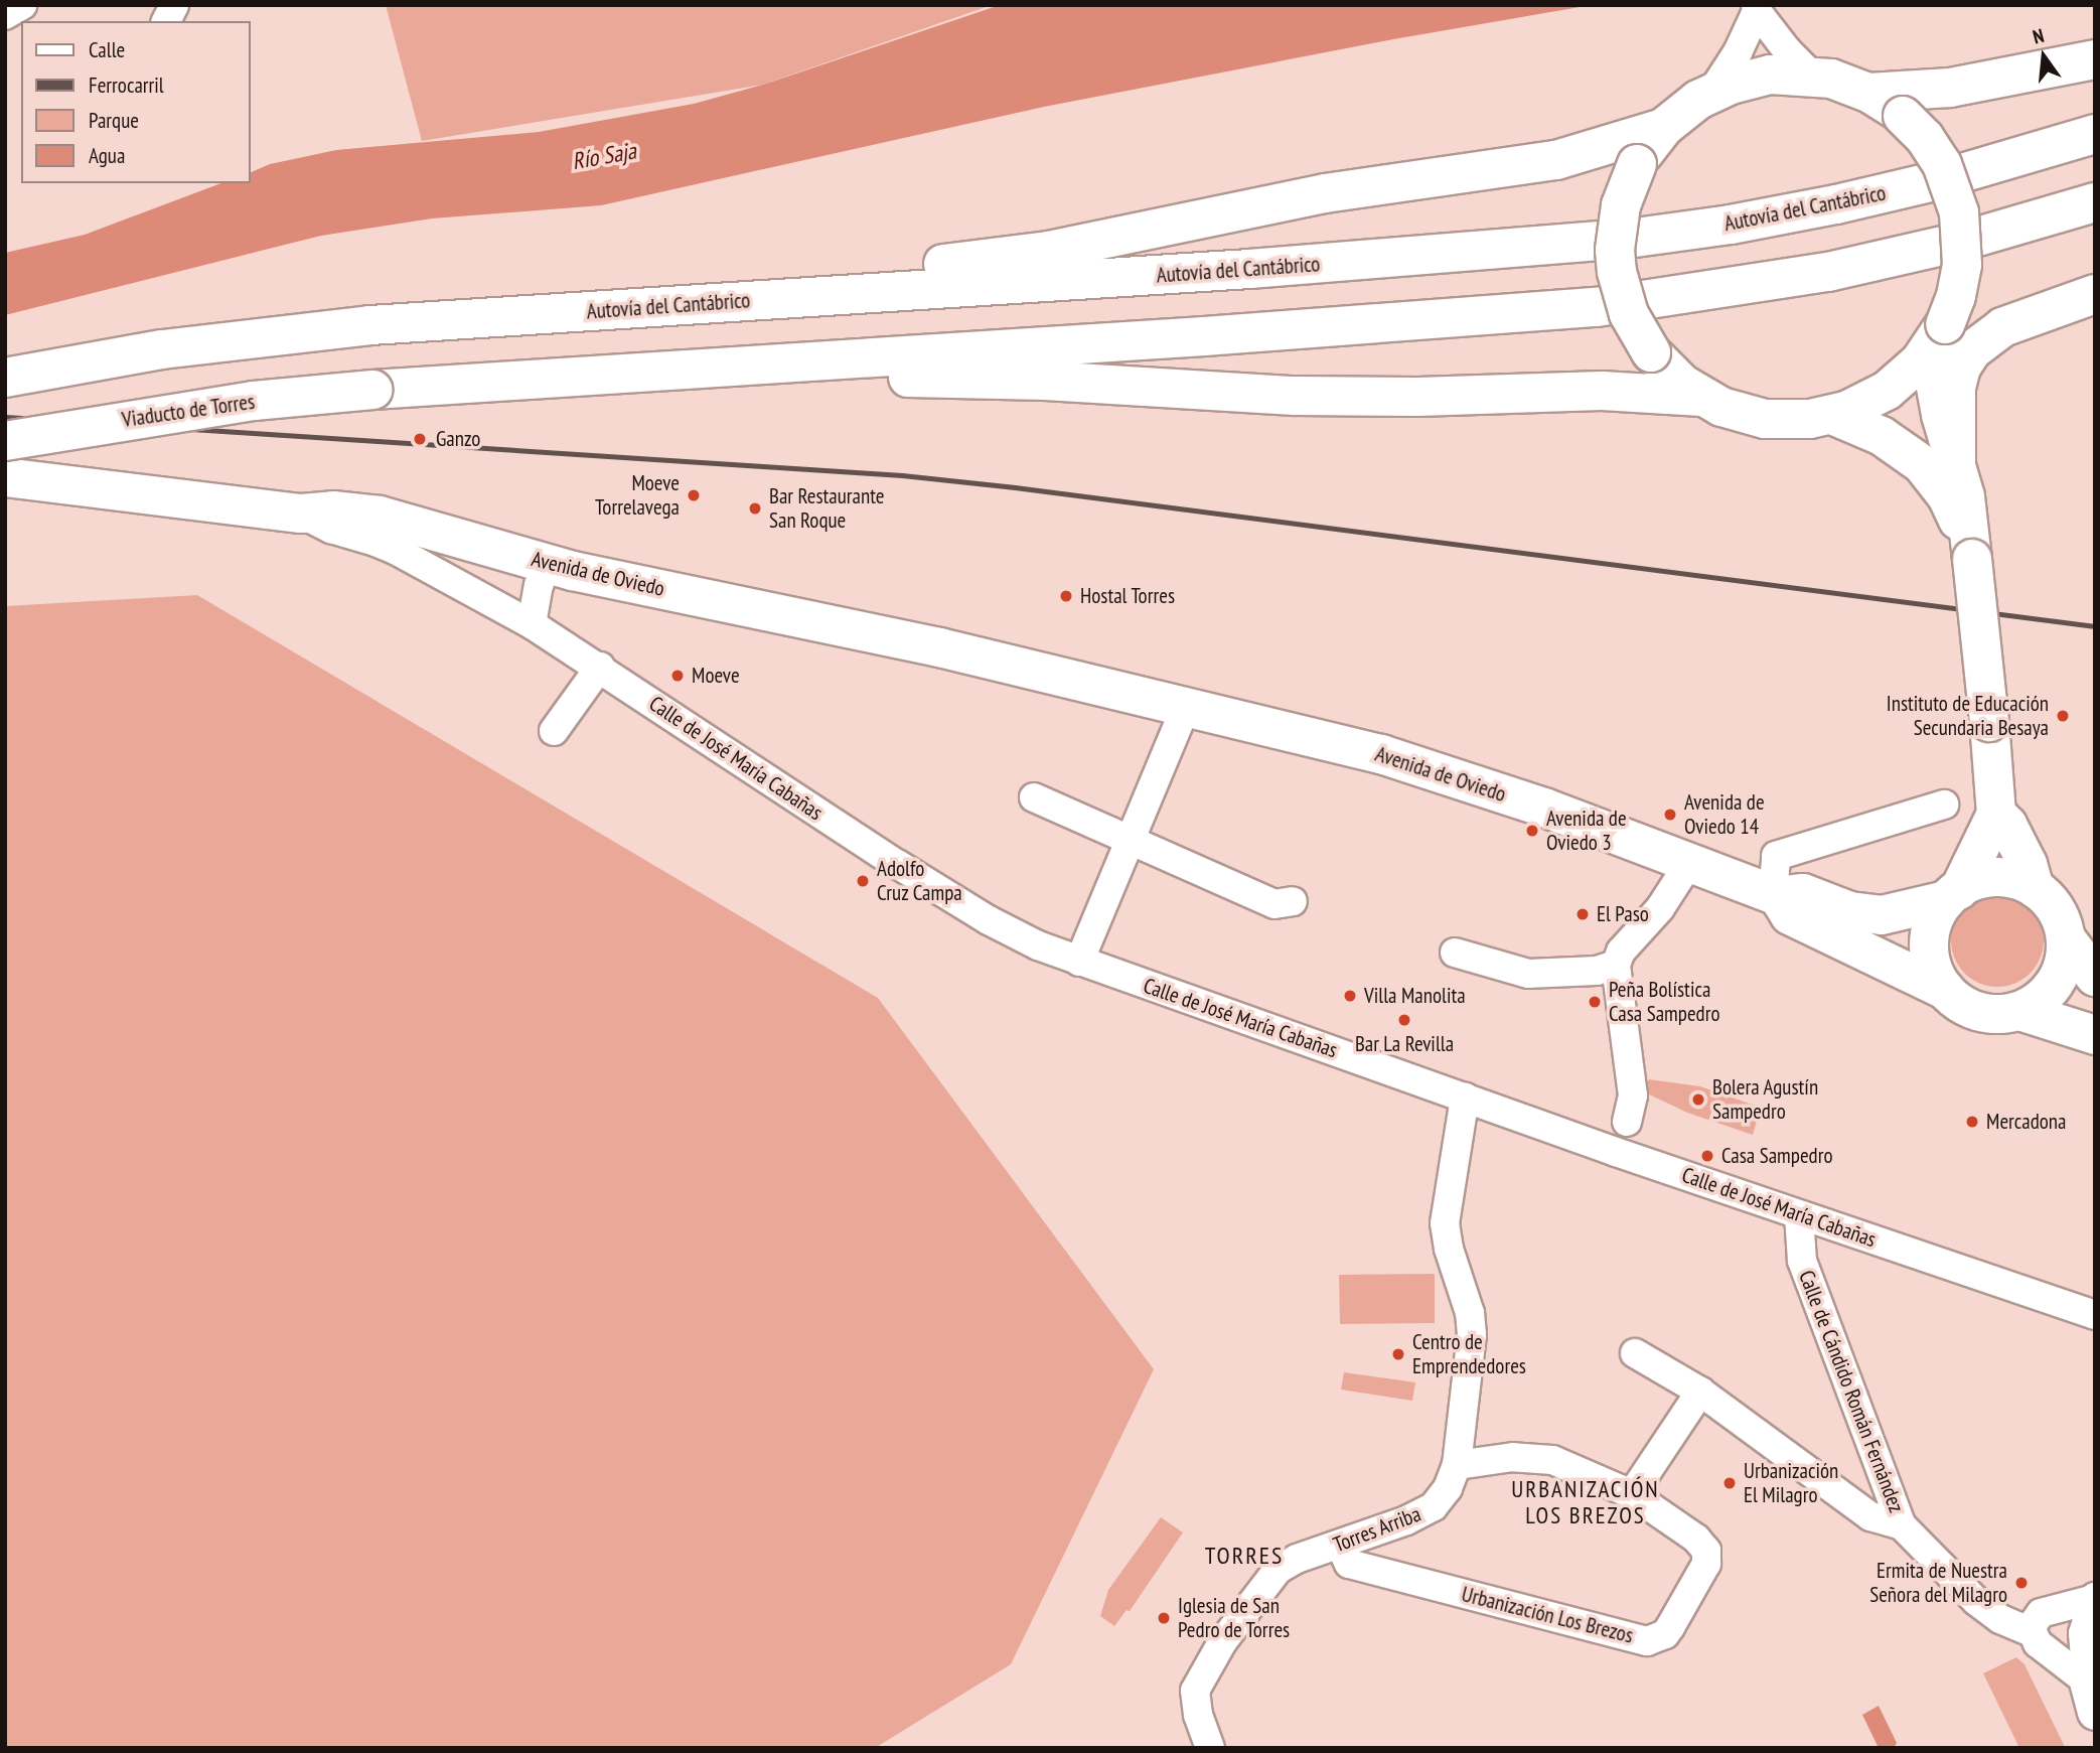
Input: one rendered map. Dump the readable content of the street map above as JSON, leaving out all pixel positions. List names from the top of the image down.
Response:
{
  "streets": {
    "highway": ["Autovía del Cantábrico", "Viaducto de Torres", "Avenida de Oviedo"],
    "street": [
      "Calle de José María Cabañas",
      "Calle de Cándido Román Fernández",
      "Torres Arriba",
      "Urbanización Los Brezos"
    ]
  },
  "crossings": [
    ["Avenida de Oviedo", "Calle de José María Cabañas"],
    ["Calle de José María Cabañas", "Calle de Cándido Román Fernández"],
    ["Calle de José María Cabañas", "Torres Arriba"],
    ["Torres Arriba", "Urbanización Los Brezos"]
  ],
  "districts": ["URBANIZACIÓN LOS BREZOS", "TORRES"],
  "water": ["Río Saja"],
  "places": [
    "Ganzo",
    "Moeve Torrelavega",
    "Bar Restaurante San Roque",
    "Hostal Torres",
    "Moeve",
    "Instituto de Educación Secundaria Besaya",
    "Avenida de Oviedo 14",
    "Avenida de Oviedo 3",
    "Adolfo Cruz Campa",
    "El Paso",
    "Villa Manolita",
    "Peña Bolística Casa Sampedro",
    "Bar La Revilla",
    "Bolera Agustín Sampedro",
    "Mercadona",
    "Casa Sampedro",
    "Centro de Emprendedores",
    "Urbanización El Milagro",
    "Ermita de Nuestra Señora del Milagro",
    "Iglesia de San Pedro de Torres"
  ],
  "legend": [
    "Calle",
    "Ferrocarril",
    "Parque",
    "Agua"
  ],
  "north": "top"
}
